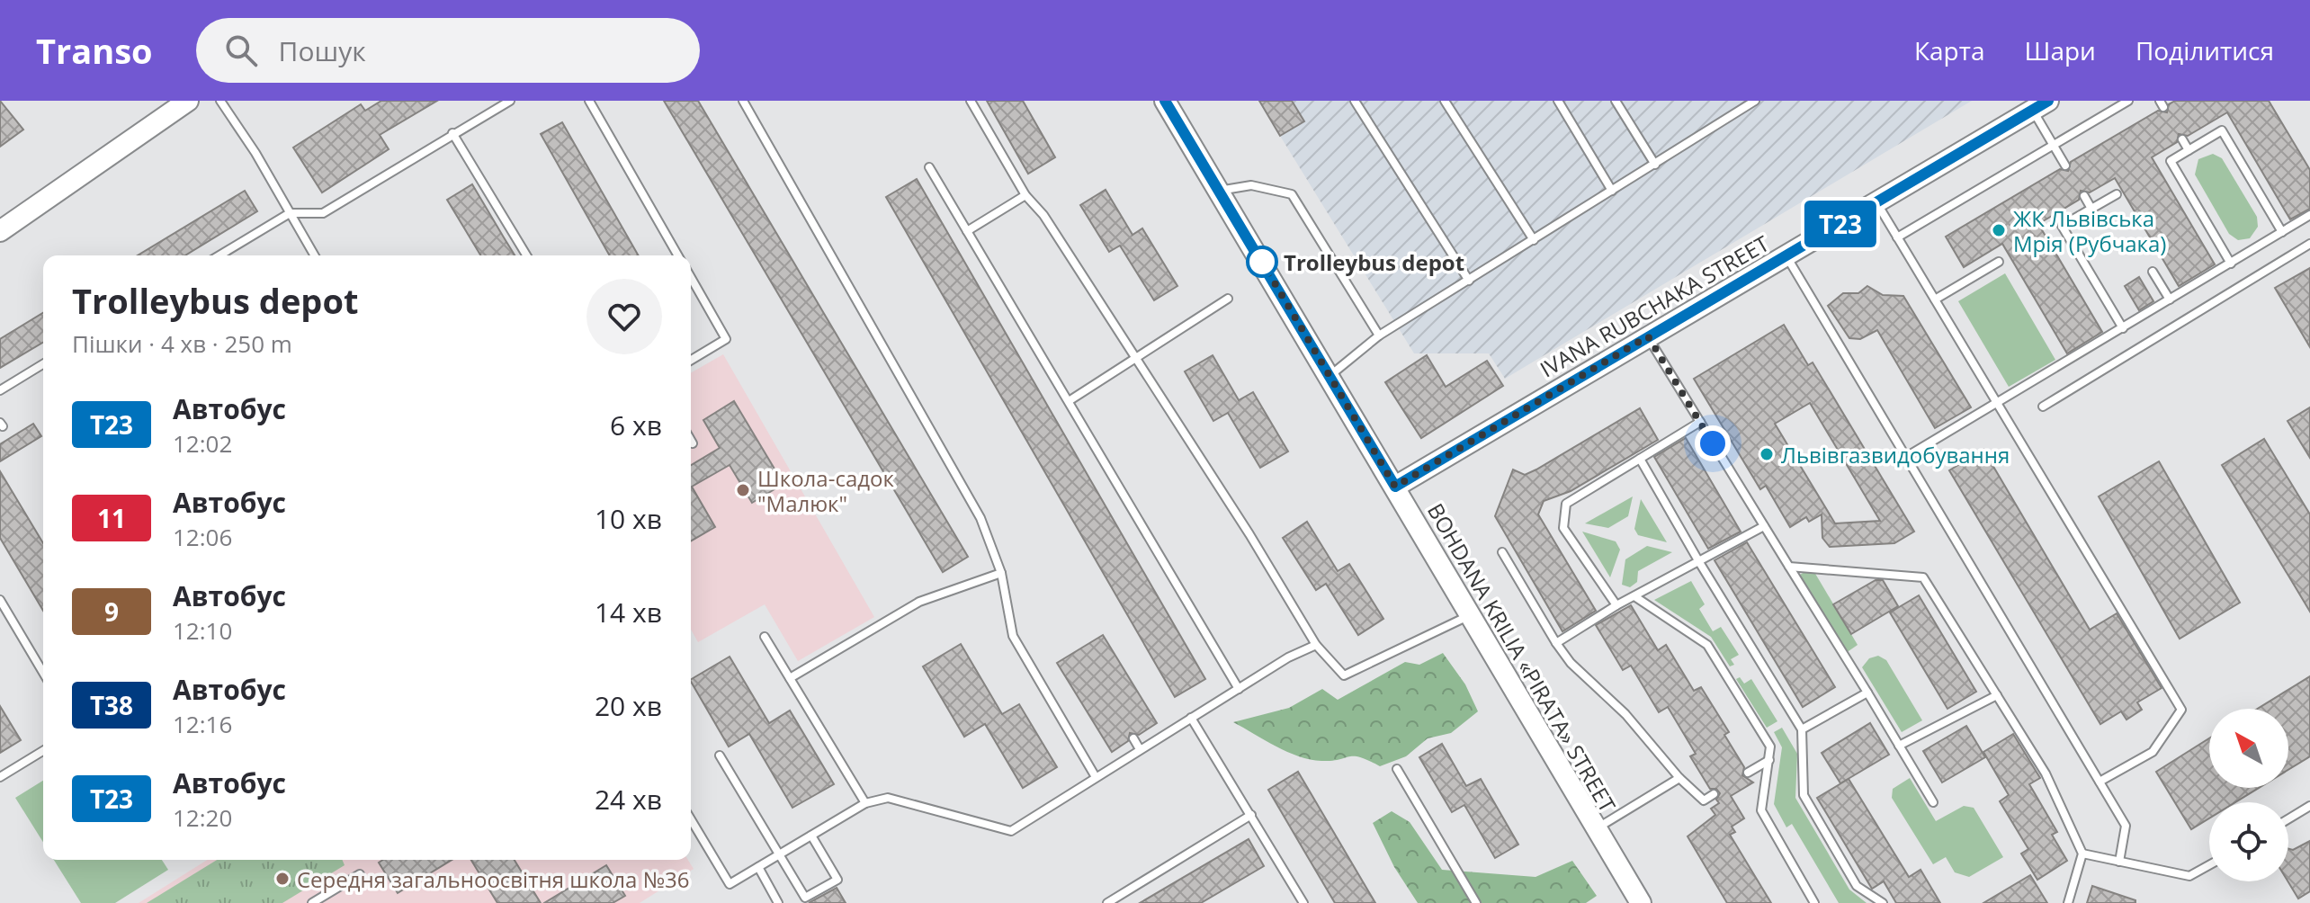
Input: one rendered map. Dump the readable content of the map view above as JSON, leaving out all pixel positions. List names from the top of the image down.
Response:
{
  "streets": {
    "street": ["IVANA RUBCHAKA STREET", "BOHDANA KRILIA «PIRATA» STREET"]
  },
  "crossings": [
    ["IVANA RUBCHAKA STREET", "BOHDANA KRILIA «PIRATA» STREET"]
  ],
  "places": [
    "ЖК Львівська Мрія (Рубчака)",
    "Trolleybus depot",
    "Львівгазвидобування",
    "Школа-садок \"Малюк\"",
    "Середня загальноосвітня школа №36"
  ],
  "lines": ["bus line Т23"],
  "north": "top left",
  "page": {
    "header": "Transo",
    "search": "Пошук",
    "nav": ["Карта", "Шари", "Поділитися"],
    "on_map": "Т23",
    "heading": ["Trolleybus depot", "Пішки · 4 хв · 250 m"],
    "list": [
      {
        "mark": "Т23",
        "name": "Автобус",
        "note": "12:02",
        "value": "6 хв"
      },
      {
        "mark": "11",
        "name": "Автобус",
        "note": "12:06",
        "value": "10 хв"
      },
      {
        "mark": "9",
        "name": "Автобус",
        "note": "12:10",
        "value": "14 хв"
      },
      {
        "mark": "Т38",
        "name": "Автобус",
        "note": "12:16",
        "value": "20 хв"
      },
      {
        "mark": "Т23",
        "name": "Автобус",
        "note": "12:20",
        "value": "24 хв"
      }
    ]
  }
}
